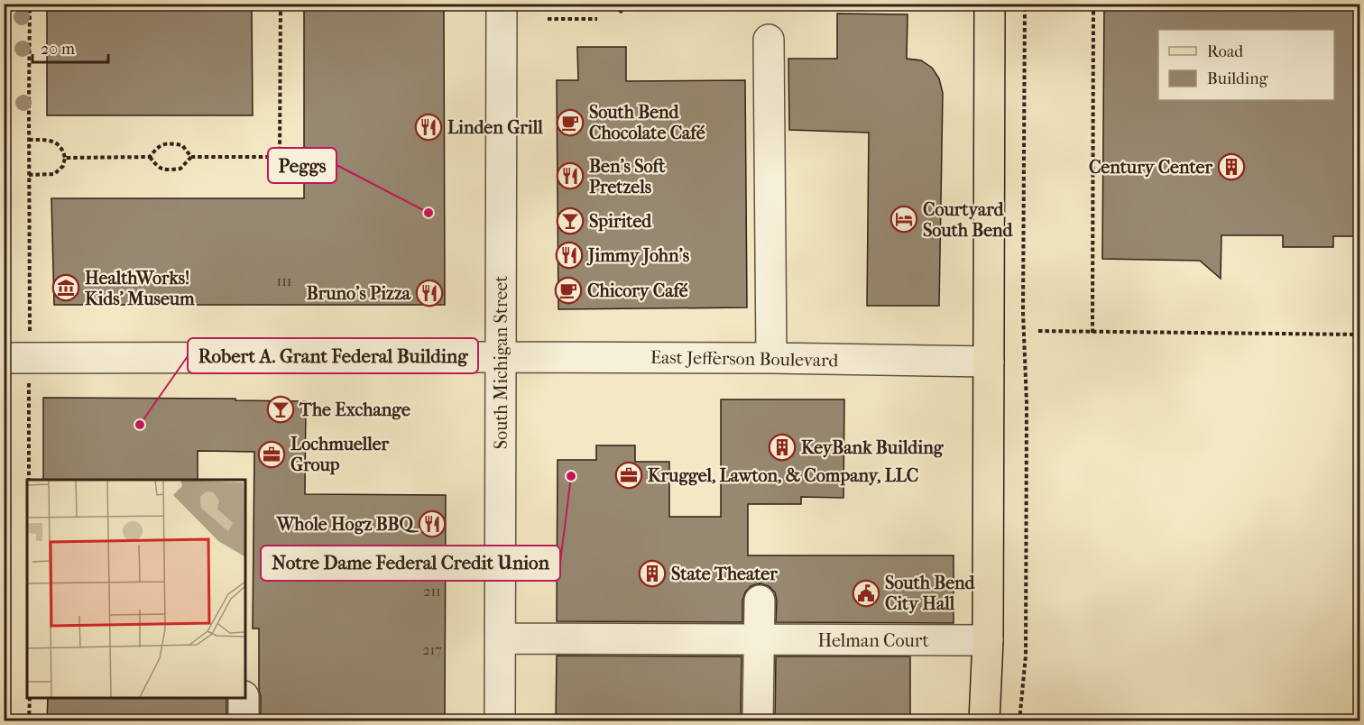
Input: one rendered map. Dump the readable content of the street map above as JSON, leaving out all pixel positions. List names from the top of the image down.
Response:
{
  "streets": {
    "street": ["East Jefferson Boulevard", "South Michigan Street", "Helman Court"]
  },
  "crossings": [
    ["East Jefferson Boulevard", "South Michigan Street"],
    ["South Michigan Street", "Helman Court"]
  ],
  "places": {
    "cafe": ["South Bend Chocolate Café", "Chicory Café"],
    "restaurant": [
      "Linden Grill",
      "Ben's Soft Pretzels",
      "Jimmy John's",
      "Bruno's Pizza",
      "Whole Hogz BBQ"
    ],
    "building": ["Century Center", "KeyBank Building", "State Theater"],
    "other": ["Peggs", "Robert A. Grant Federal Building", "Notre Dame Federal Credit Union"],
    "hotel": ["Courtyard South Bend"],
    "bar": ["Spirited", "The Exchange"],
    "museum": ["HealthWorks! Kids' Museum"],
    "office": ["Lochmueller Group", "Kruggel, Lawton, & Company, LLC"],
    "public building": ["South Bend City Hall"]
  },
  "house_numbers": ["111", "211", "217"],
  "legend": ["Road", "Building"],
  "scale_bar": "20 m"
}
